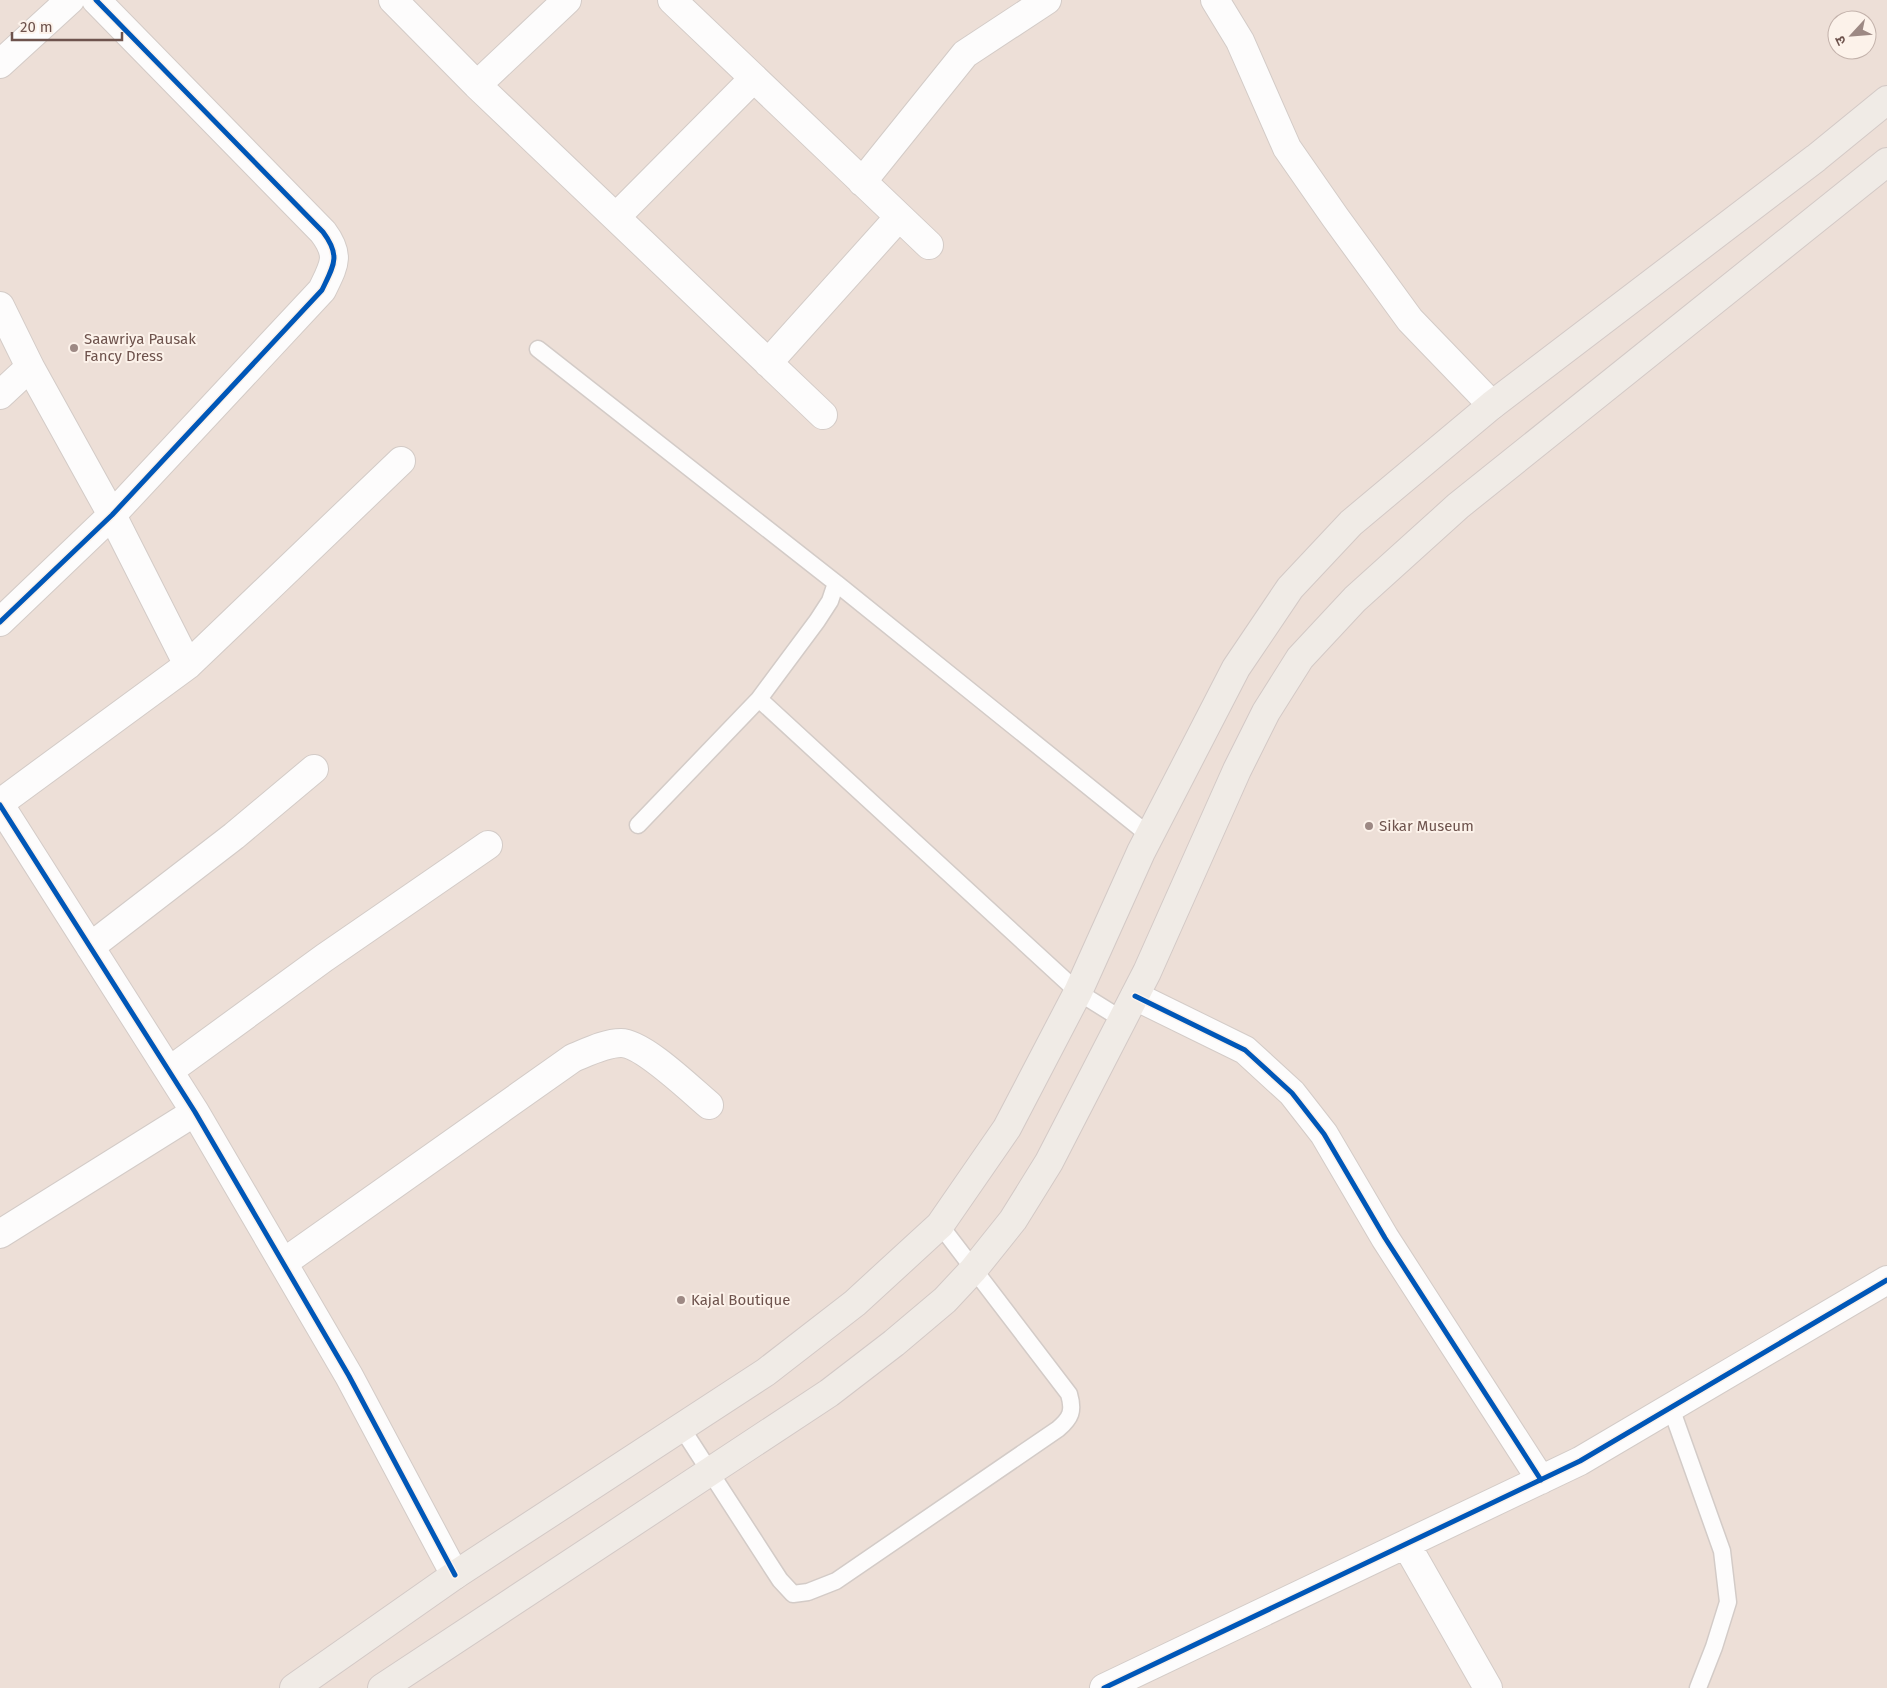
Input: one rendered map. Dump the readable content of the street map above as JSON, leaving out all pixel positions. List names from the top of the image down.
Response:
{
  "places": ["Saawriya Pausak Fancy Dress", "Sikar Museum", "Kajal Boutique"],
  "scale_bar": "20 m",
  "north": "bottom left"
}
